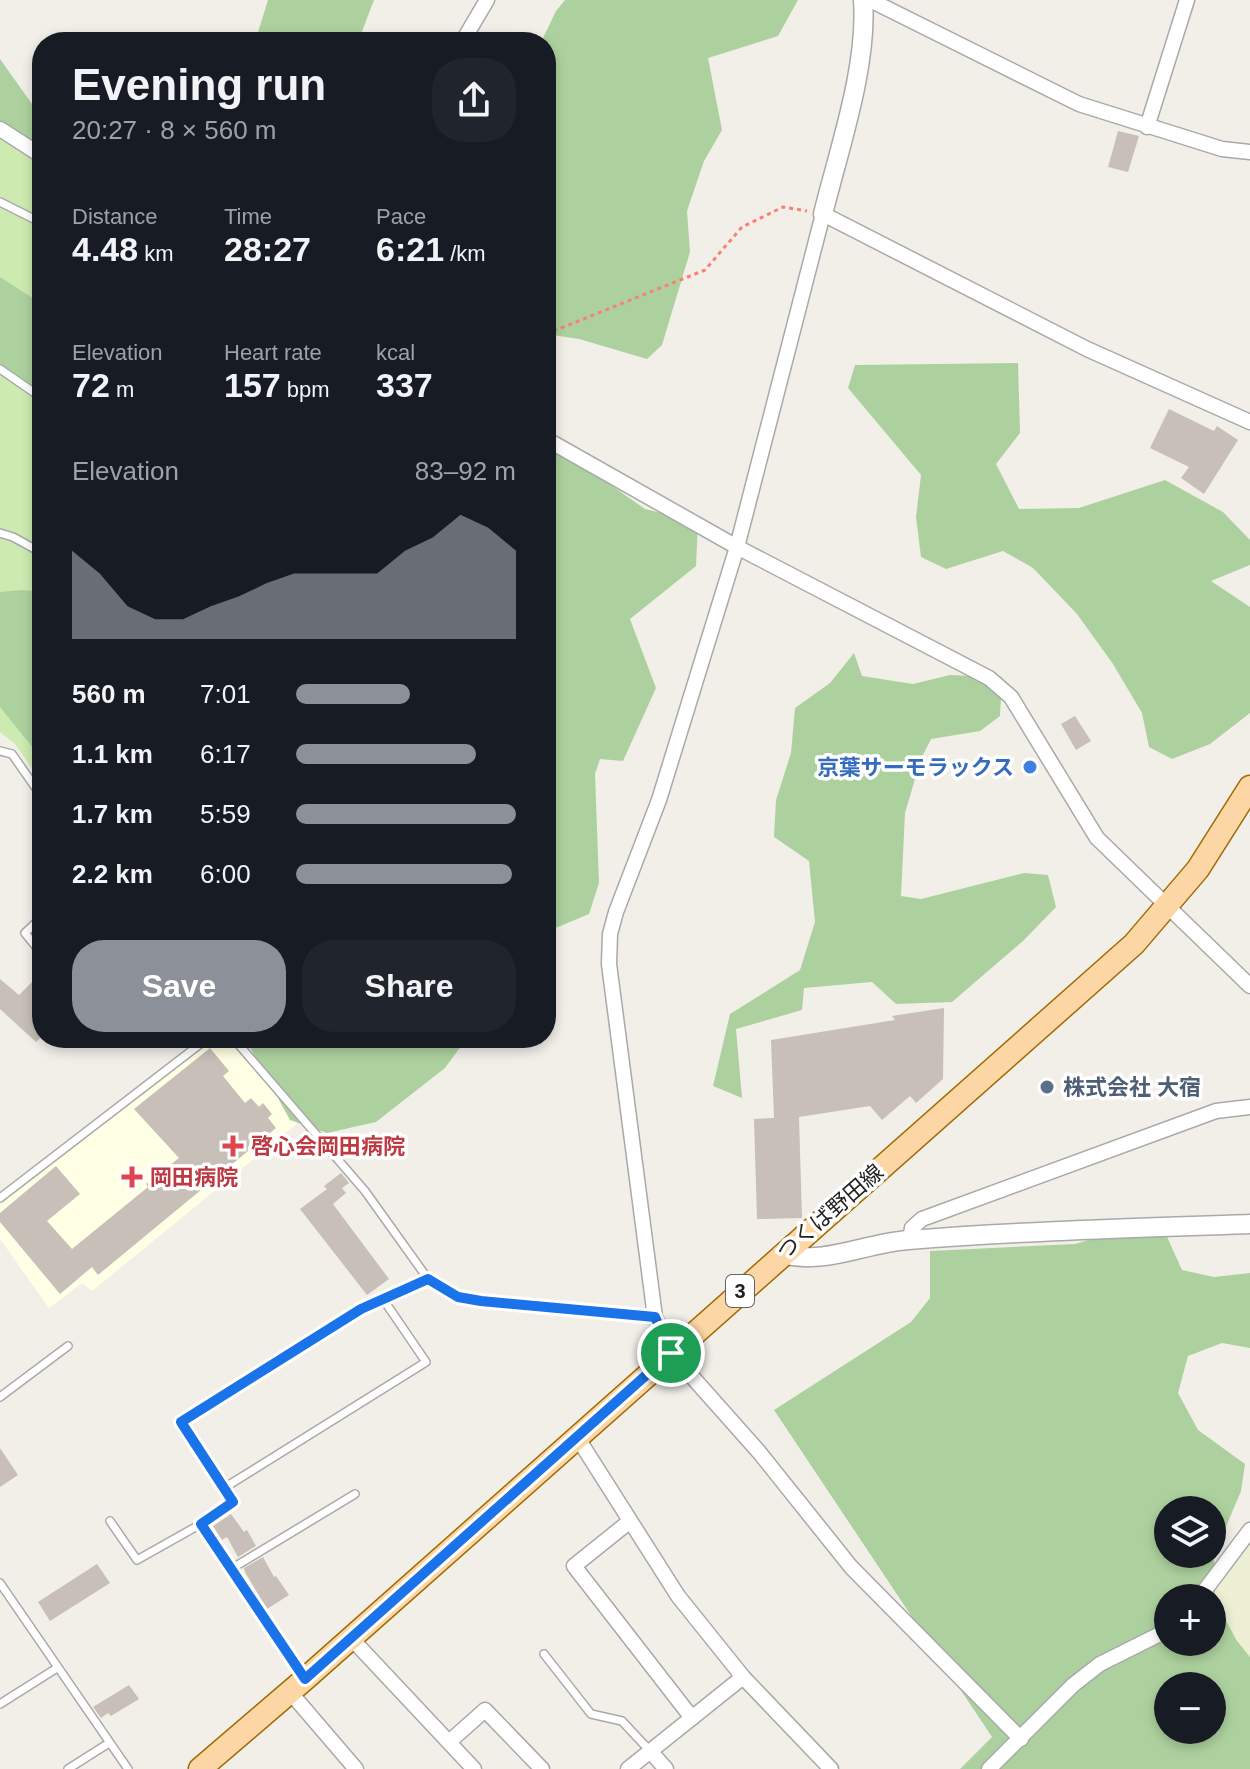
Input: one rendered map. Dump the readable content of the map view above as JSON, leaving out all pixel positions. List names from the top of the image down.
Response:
{
  "streets": {
    "main road": ["つくば野田線", "3"]
  },
  "places": {
    "other": ["京葉サーモラックス", "株式会社 大宿"],
    "health": ["啓心会岡田病院", "岡田病院"]
  },
  "page": {
    "heading": ["Evening run", "20:27 · 8 × 560 m"],
    "stats": [
      ["Distance", "4.48 km"],
      ["Time", "28:27"],
      ["Pace", "6:21 /km"],
      ["Elevation", "72 m"],
      ["Heart rate", "157 bpm"],
      ["kcal", "337"]
    ],
    "chart": ["Elevation", "83–92 m"],
    "list": [
      {
        "name": "560 m",
        "note": "7:01"
      },
      {
        "name": "1.1 km",
        "note": "6:17"
      },
      {
        "name": "1.7 km",
        "note": "5:59"
      },
      {
        "name": "2.2 km",
        "note": "6:00"
      }
    ],
    "buttons": ["Save", "Share"],
    "map_buttons": ["+", "−"]
  }
}
